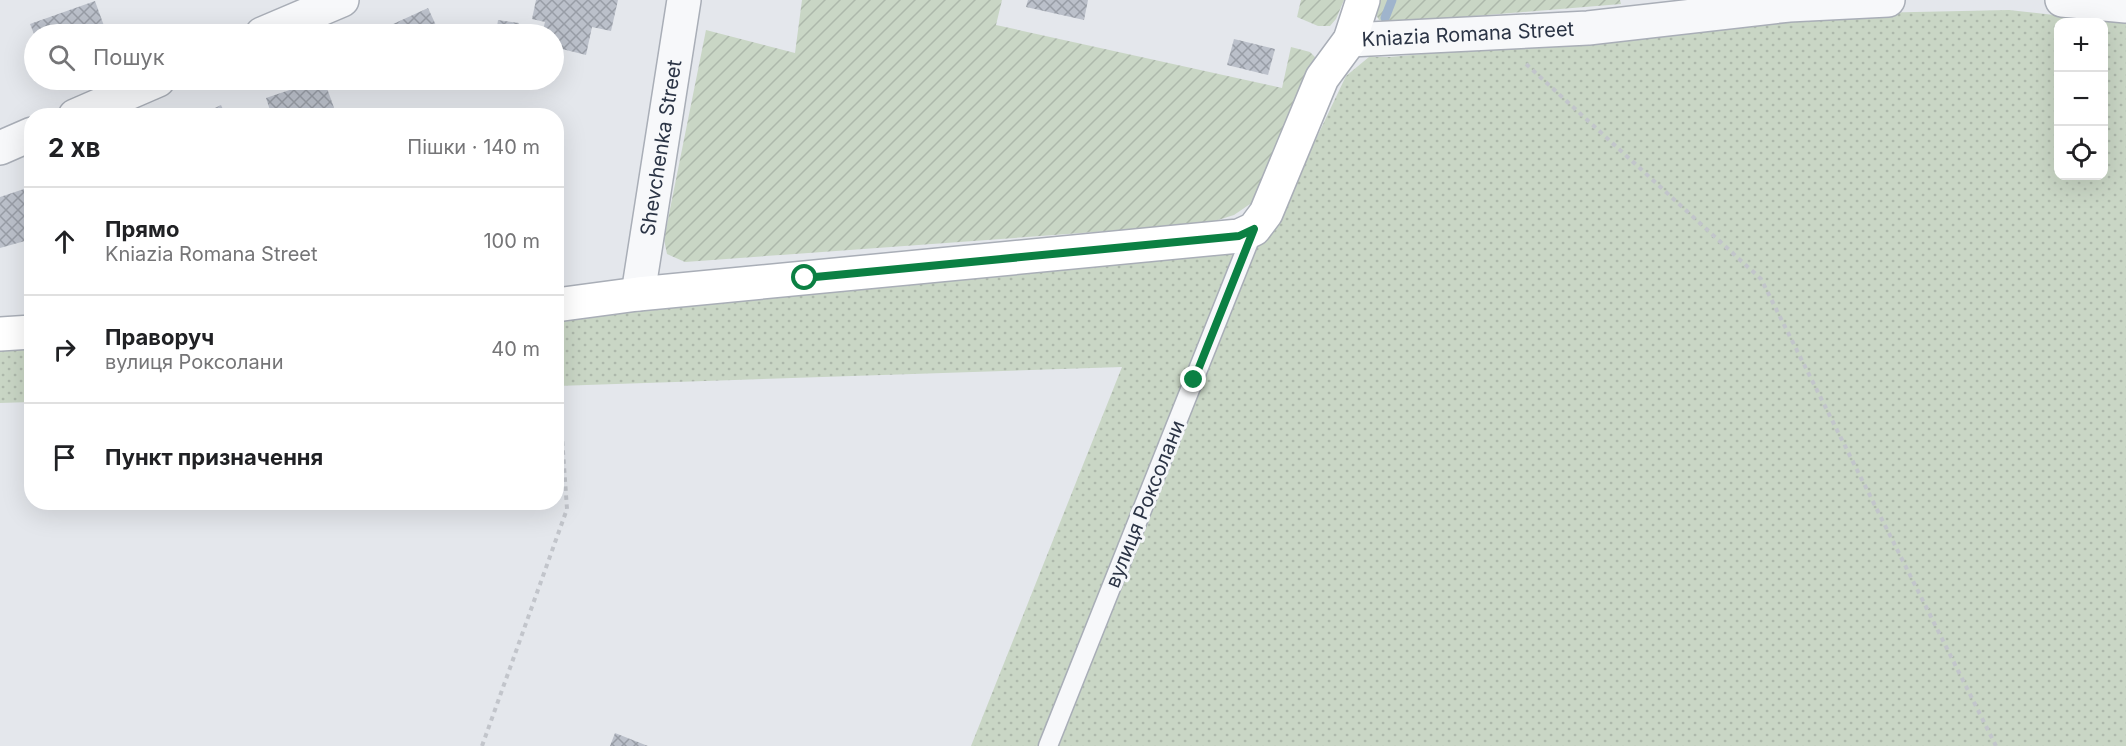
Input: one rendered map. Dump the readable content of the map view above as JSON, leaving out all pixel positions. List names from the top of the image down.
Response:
{
  "streets": {
    "street": ["Kniazia Romana Street", "Shevchenka Street"],
    "lane": ["вулиця Роксолани"]
  },
  "crossings": [
    ["Kniazia Romana Street", "вулиця Роксолани"]
  ],
  "page": {
    "map_buttons": ["+", "−"],
    "search": "Пошук",
    "heading": ["2 хв", "Пішки · 140 m"],
    "list": [
      ["Прямо", "Kniazia Romana Street", "100 m"],
      ["Праворуч", "вулиця Роксолани", "40 m"],
      "Пункт призначення"
    ]
  }
}
